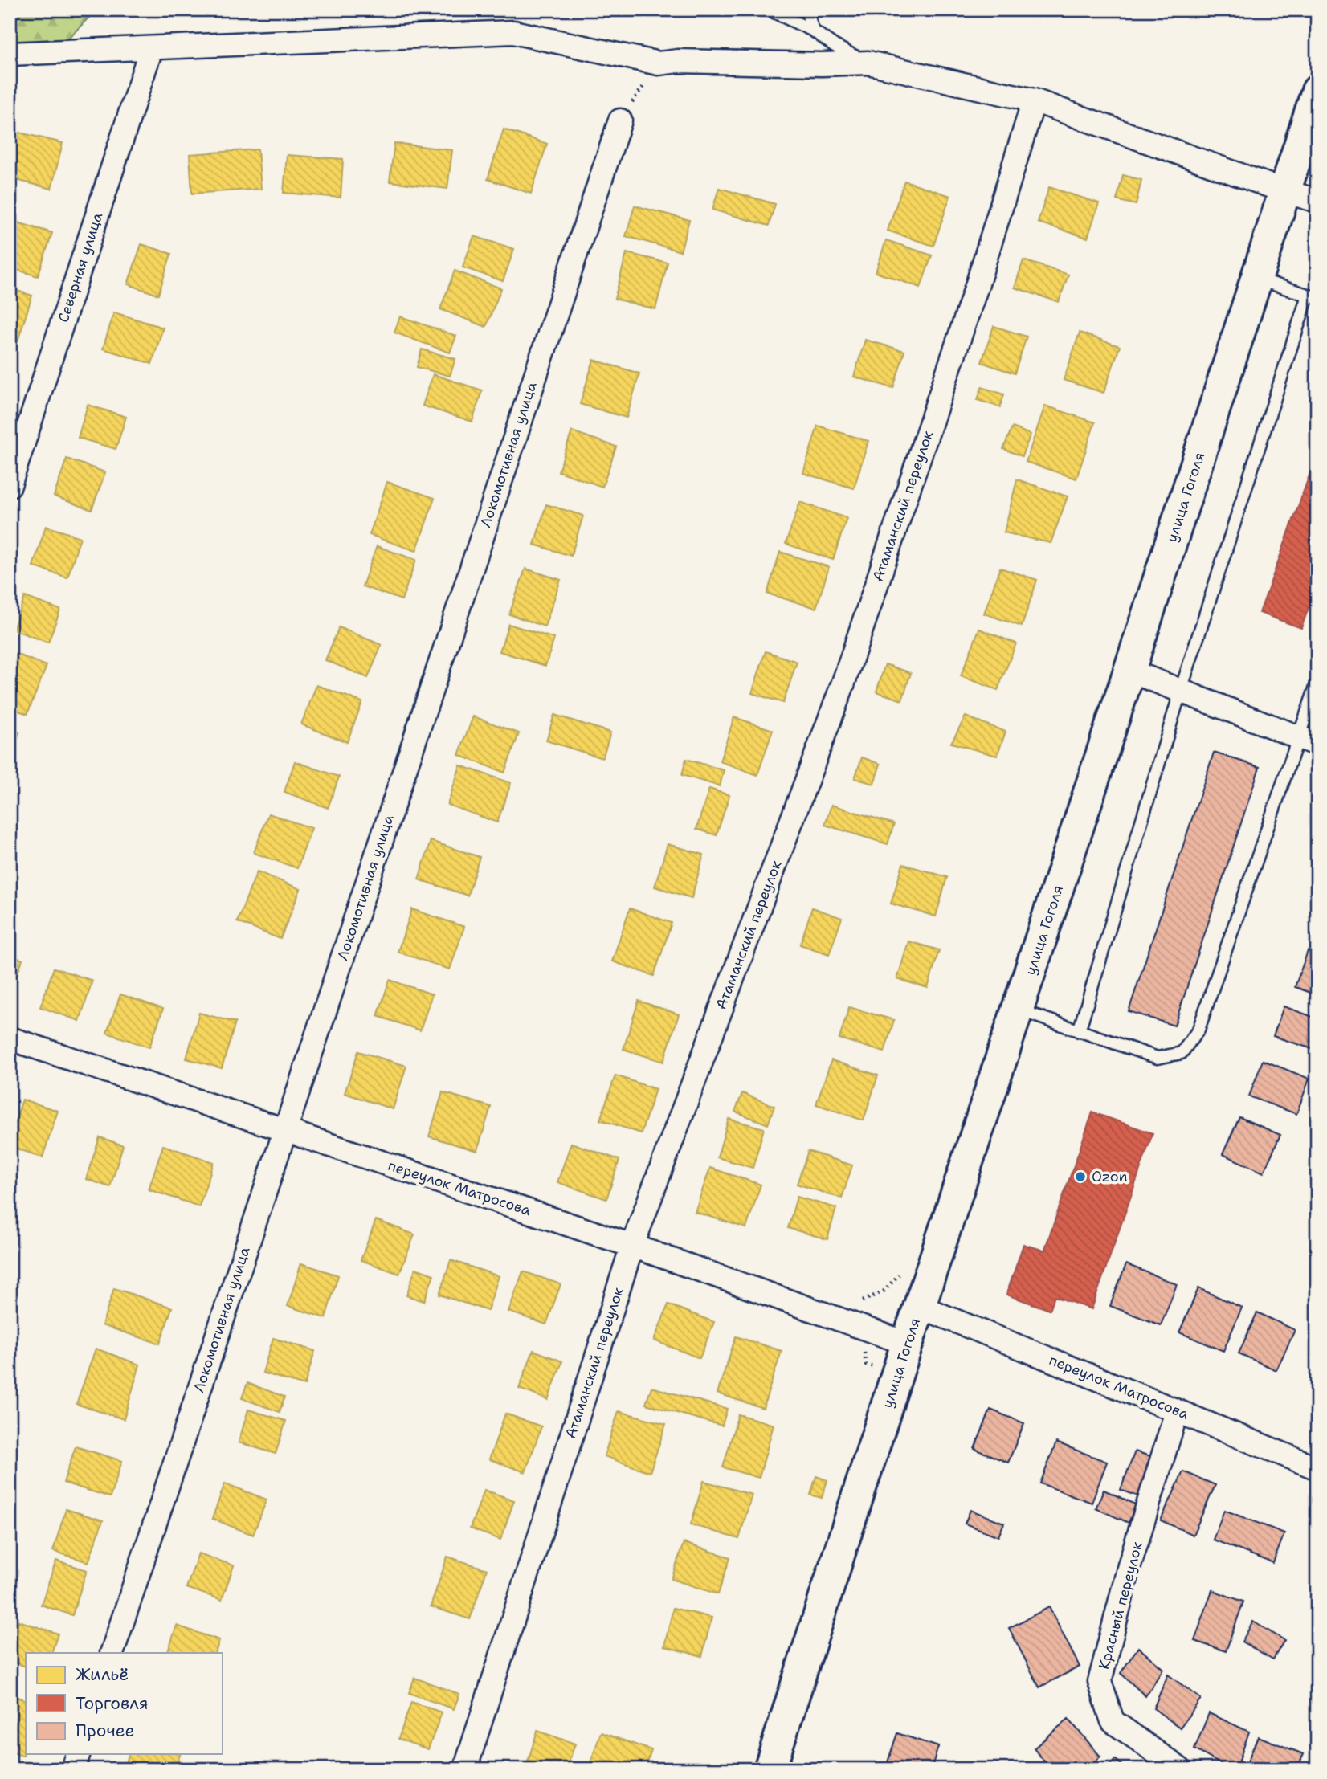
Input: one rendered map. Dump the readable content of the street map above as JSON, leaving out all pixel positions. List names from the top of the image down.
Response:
{
  "streets": {
    "main road": ["улица Гоголя"],
    "street": [
      "Северная улица",
      "Локомотивная улица",
      "Атаманский переулок",
      "переулок Матросова",
      "Красный переулок"
    ]
  },
  "crossings": [
    ["Локомотивная улица", "переулок Матросова"],
    ["улица Гоголя", "переулок Матросова"],
    ["Атаманский переулок", "переулок Матросова"],
    ["переулок Матросова", "Красный переулок"]
  ],
  "places": ["Ozon"],
  "legend": ["Жильё", "Торговля", "Прочее"]
}
